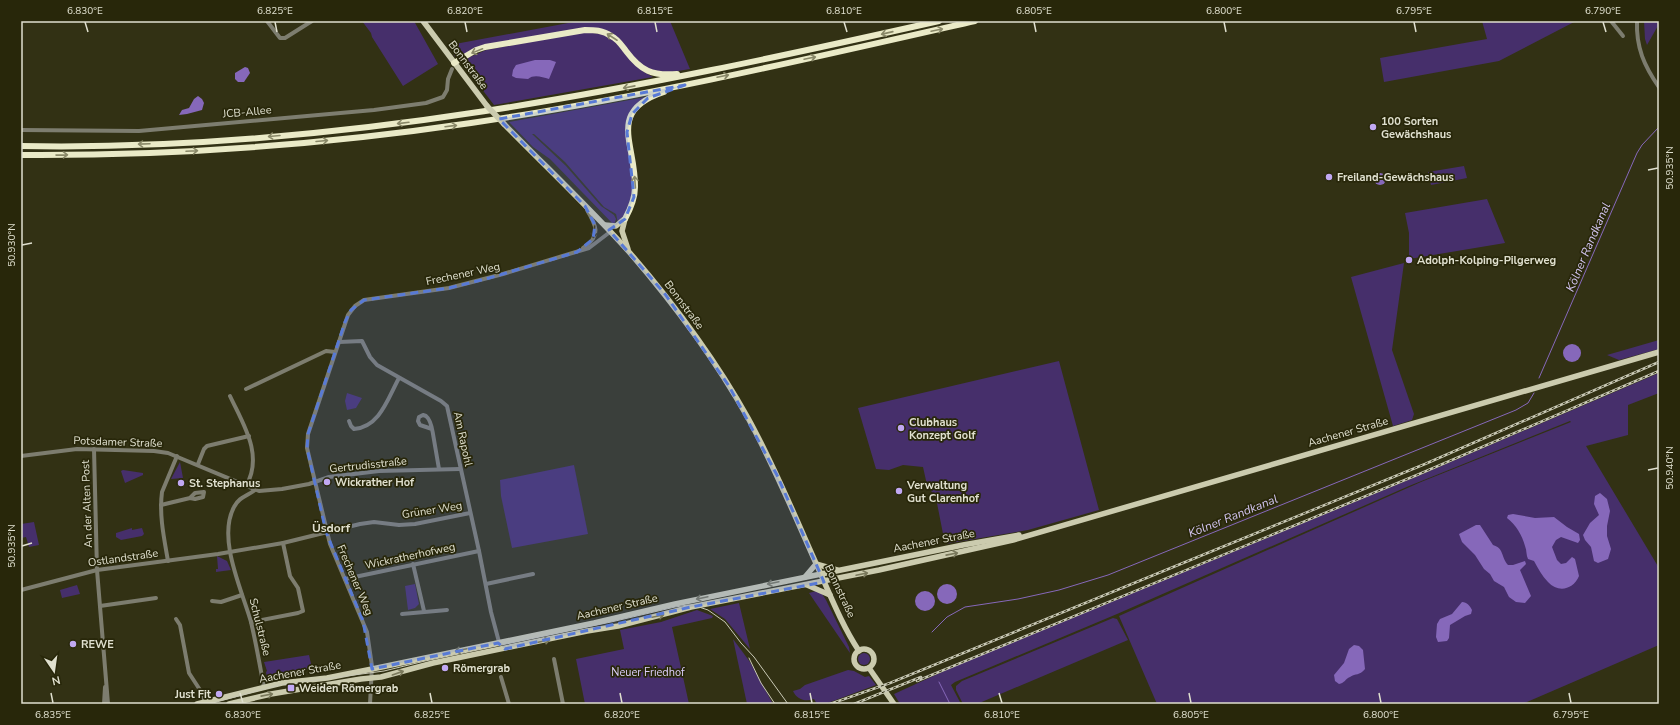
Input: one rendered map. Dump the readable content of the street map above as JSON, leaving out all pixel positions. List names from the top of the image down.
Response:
{
  "streets": {
    "main road": ["Bonnstraße", "Aachener Straße"],
    "street": [
      "JCB-Allee",
      "Frechener Weg",
      "Am Rapohl",
      "Potsdamer Straße",
      "Gertrudisstraße",
      "An der Alten Post",
      "Grüner Weg",
      "Wickratherhofweg",
      "Ostlandstraße",
      "Schulstraße"
    ]
  },
  "crossings": [
    ["Bonnstraße", "JCB-Allee"],
    ["Bonnstraße", "Frechener Weg"],
    ["Bonnstraße", "Aachener Straße"],
    ["Frechener Weg", "Aachener Straße"],
    ["Frechener Weg", "Am Rapohl"],
    ["Frechener Weg", "Gertrudisstraße"],
    ["Frechener Weg", "Grüner Weg"],
    ["Frechener Weg", "Wickratherhofweg"],
    ["Aachener Straße", "Am Rapohl"],
    ["Aachener Straße", "Schulstraße"],
    ["Am Rapohl", "Gertrudisstraße"],
    ["Am Rapohl", "Grüner Weg"],
    ["Am Rapohl", "Wickratherhofweg"],
    ["Potsdamer Straße", "Gertrudisstraße"],
    ["Potsdamer Straße", "An der Alten Post"],
    ["Potsdamer Straße", "Schulstraße"],
    ["Gertrudisstraße", "Schulstraße"],
    ["An der Alten Post", "Ostlandstraße"],
    ["Grüner Weg", "Ostlandstraße"],
    ["Ostlandstraße", "Schulstraße"]
  ],
  "districts": ["Üsdorf"],
  "water": ["Kölner Randkanal"],
  "parks": ["Neuer Friedhof"],
  "places": {
    "other": [
      "100 Sorten Gewächshaus",
      "Freiland-Gewächshaus",
      "Adolph-Kolping-Pilgerweg",
      "Clubhaus Konzept Golf",
      "Wickrather Hof",
      "St. Stephanus",
      "Verwaltung Gut Clarenhof",
      "REWE",
      "Römergrab",
      "Just Fit"
    ],
    "transit": ["Weiden Römergrab"]
  },
  "north": "bottom",
  "coordinates": [
    "6.830°E",
    "6.825°E",
    "6.820°E",
    "6.815°E",
    "6.810°E",
    "6.805°E",
    "6.800°E",
    "6.795°E",
    "6.790°E",
    "50.935°N",
    "50.930°N",
    "50.940°N",
    "6.835°E"
  ]
}
